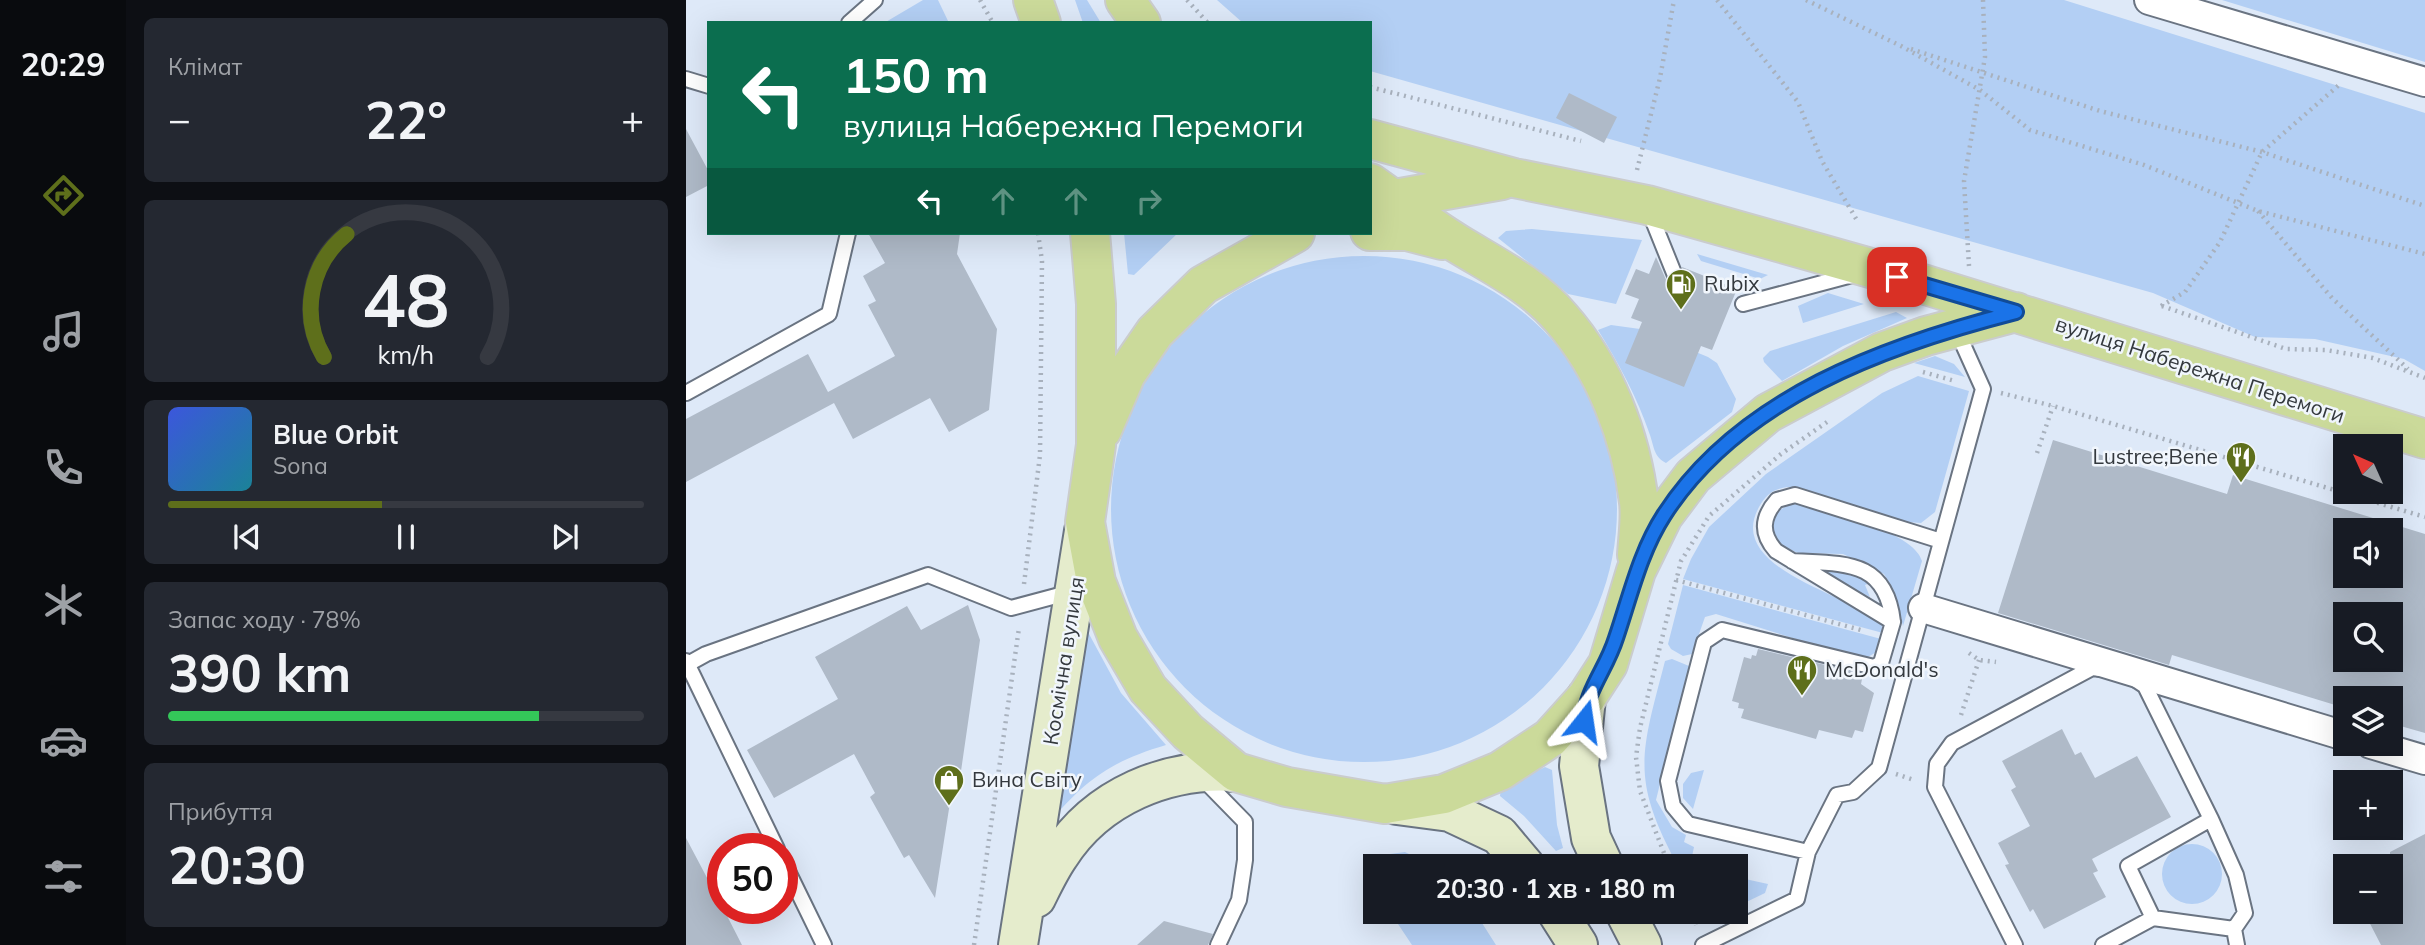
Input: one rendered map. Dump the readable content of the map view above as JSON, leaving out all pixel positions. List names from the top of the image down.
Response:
{
  "streets": {
    "main road": ["вулиця Набережна Перемоги", "Космічна вулиця"]
  },
  "crossings": [
    ["вулиця Набережна Перемоги", "Космічна вулиця"]
  ],
  "places": {
    "fuel station": ["Rubix"],
    "restaurant": ["Lustree;Bene", "McDonald's"],
    "shop": ["Вина Світу"]
  },
  "north": "top left",
  "page": {
    "tabs": "20:29",
    "tile": [
      "Клімат",
      ["Запас ходу · 78%", "390 km"],
      ["Прибуття", "20:30"]
    ],
    "turn": ["150 m", "вулиця Набережна Перемоги"],
    "heat": ["−", "22°", "+"],
    "song": ["Blue Orbit", "Sona"],
    "map_buttons": ["+", "−"],
    "limit": "50",
    "trip": "20:30 · 1 хв · 180 m",
    "gauge": ["48", "km/h"]
  }
}
